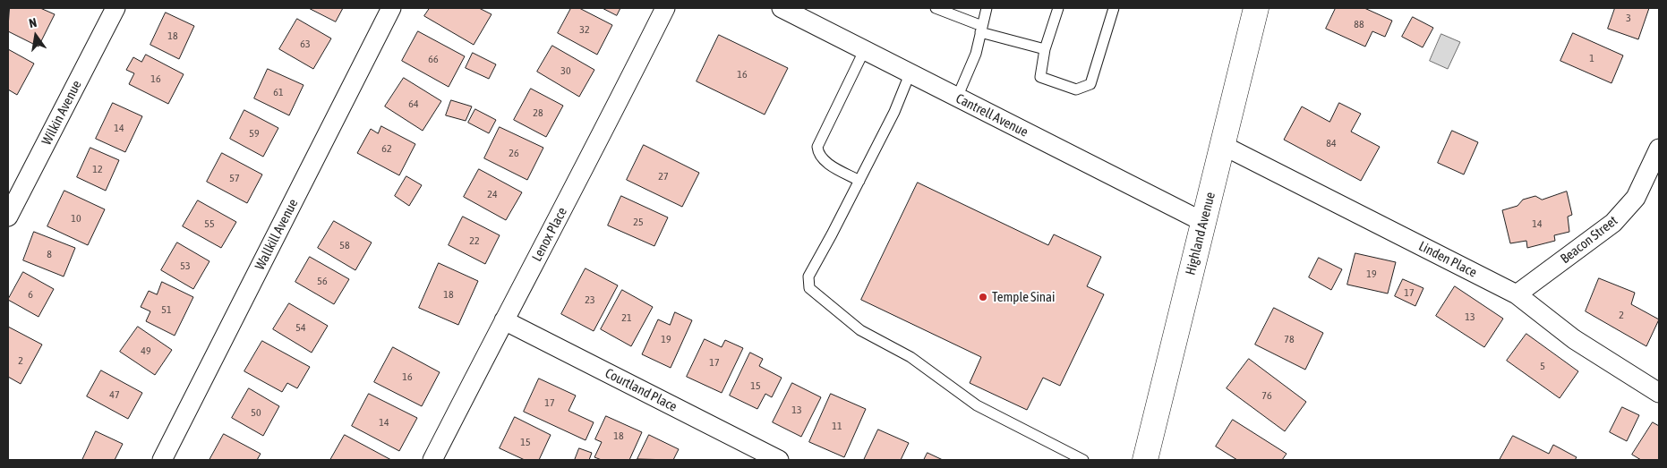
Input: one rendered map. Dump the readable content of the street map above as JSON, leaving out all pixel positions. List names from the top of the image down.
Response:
{
  "streets": {
    "street": [
      "Wilkin Avenue",
      "Cantrell Avenue",
      "Highland Avenue",
      "Wallkill Avenue",
      "Lenox Place",
      "Beacon Street",
      "Linden Place",
      "Courtland Place"
    ]
  },
  "crossings": [
    ["Cantrell Avenue", "Highland Avenue"],
    ["Highland Avenue", "Linden Place"],
    ["Lenox Place", "Courtland Place"],
    ["Beacon Street", "Linden Place"]
  ],
  "places": ["Temple Sinai"],
  "house_numbers": [
    "3",
    "88",
    "32",
    "18",
    "63",
    "1",
    "66",
    "30",
    "16",
    "16",
    "61",
    "64",
    "28",
    "14",
    "59",
    "84",
    "62",
    "26",
    "12",
    "27",
    "57",
    "24",
    "10",
    "25",
    "55",
    "14",
    "22",
    "58",
    "8",
    "53",
    "19",
    "56",
    "17",
    "6",
    "18",
    "23",
    "51",
    "2",
    "13",
    "21",
    "54",
    "19",
    "78",
    "49",
    "2",
    "17",
    "5",
    "16",
    "15",
    "47",
    "76",
    "17",
    "13",
    "50",
    "14",
    "11",
    "18",
    "15"
  ],
  "north": "top"
}
